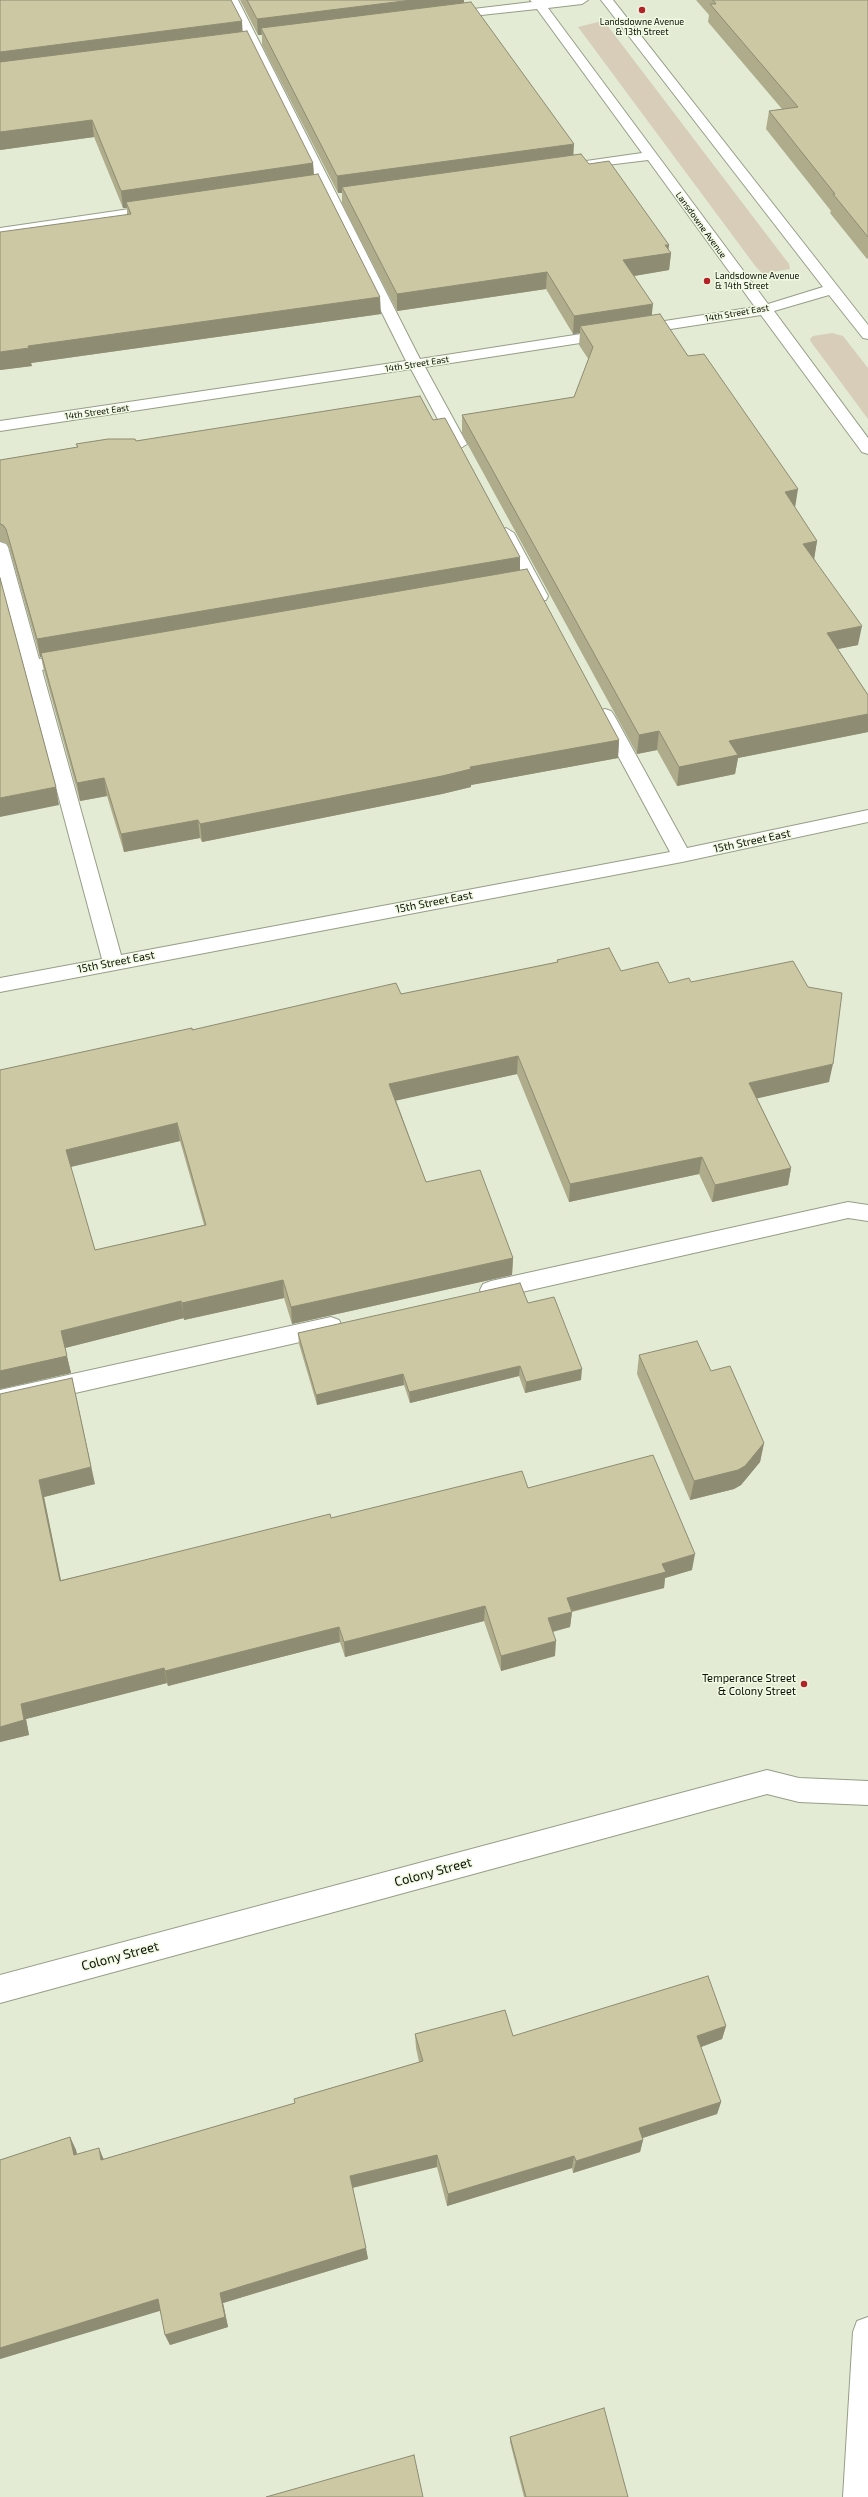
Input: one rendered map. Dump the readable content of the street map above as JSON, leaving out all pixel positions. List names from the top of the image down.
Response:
{
  "streets": {
    "street": [
      "Lansdowne Avenue",
      "14th Street East",
      "15th Street East",
      "Colony Street"
    ]
  },
  "crossings": [
    ["Lansdowne Avenue", "14th Street East"]
  ],
  "places": ["Landsdowne Avenue & 13th Street", "Landsdowne Avenue & 14th Street", "Temperance Street & Colony Street"]
}
